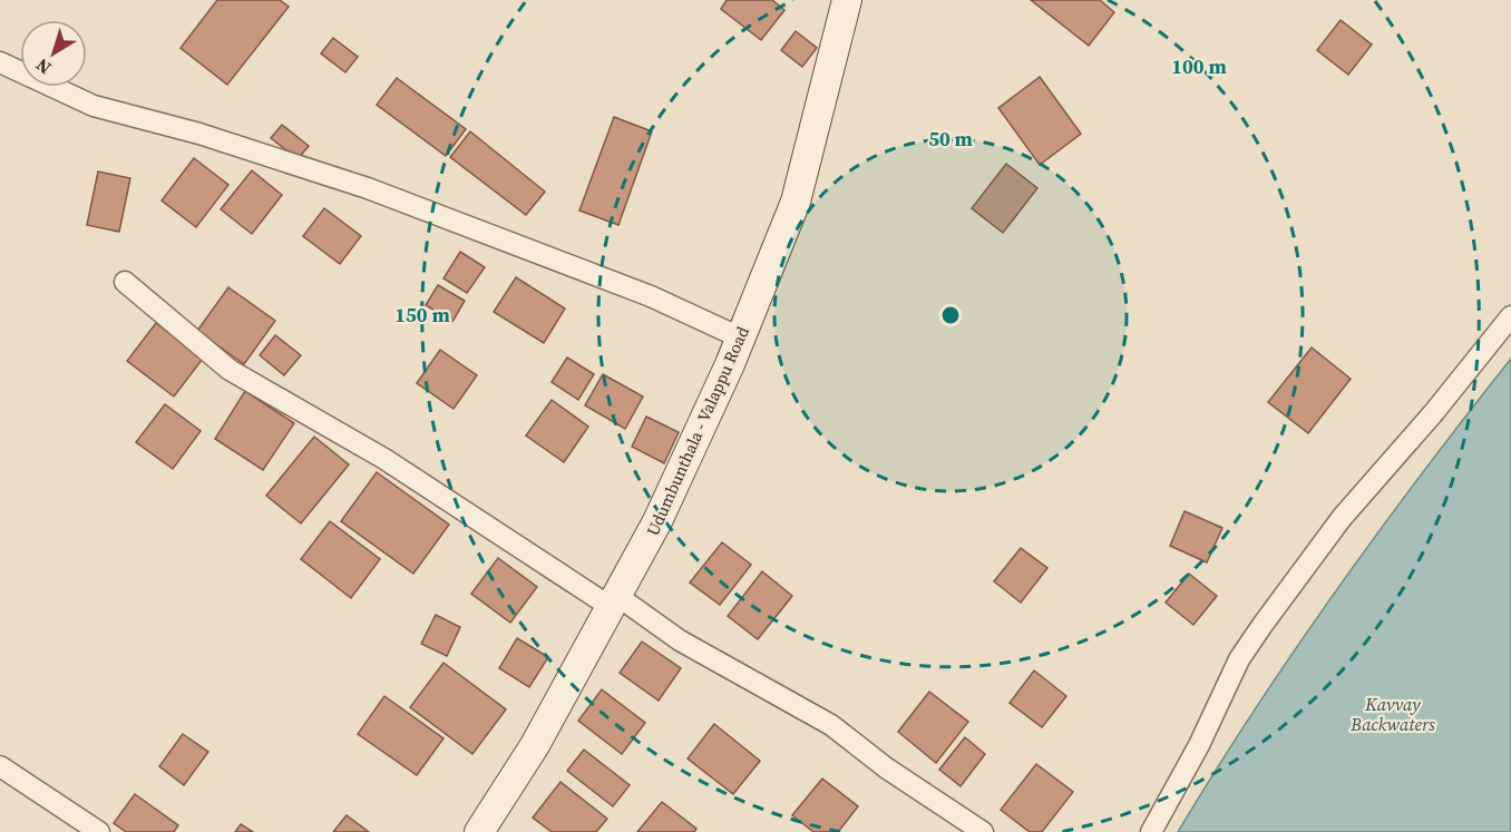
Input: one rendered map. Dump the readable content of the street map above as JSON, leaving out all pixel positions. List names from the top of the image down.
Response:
{
  "streets": {
    "main road": ["Udumbunthala - Valappu Road"]
  },
  "water": ["Kavvay Backwaters"],
  "north": "bottom left",
  "rings": ["100 m", "50 m", "150 m"]
}
